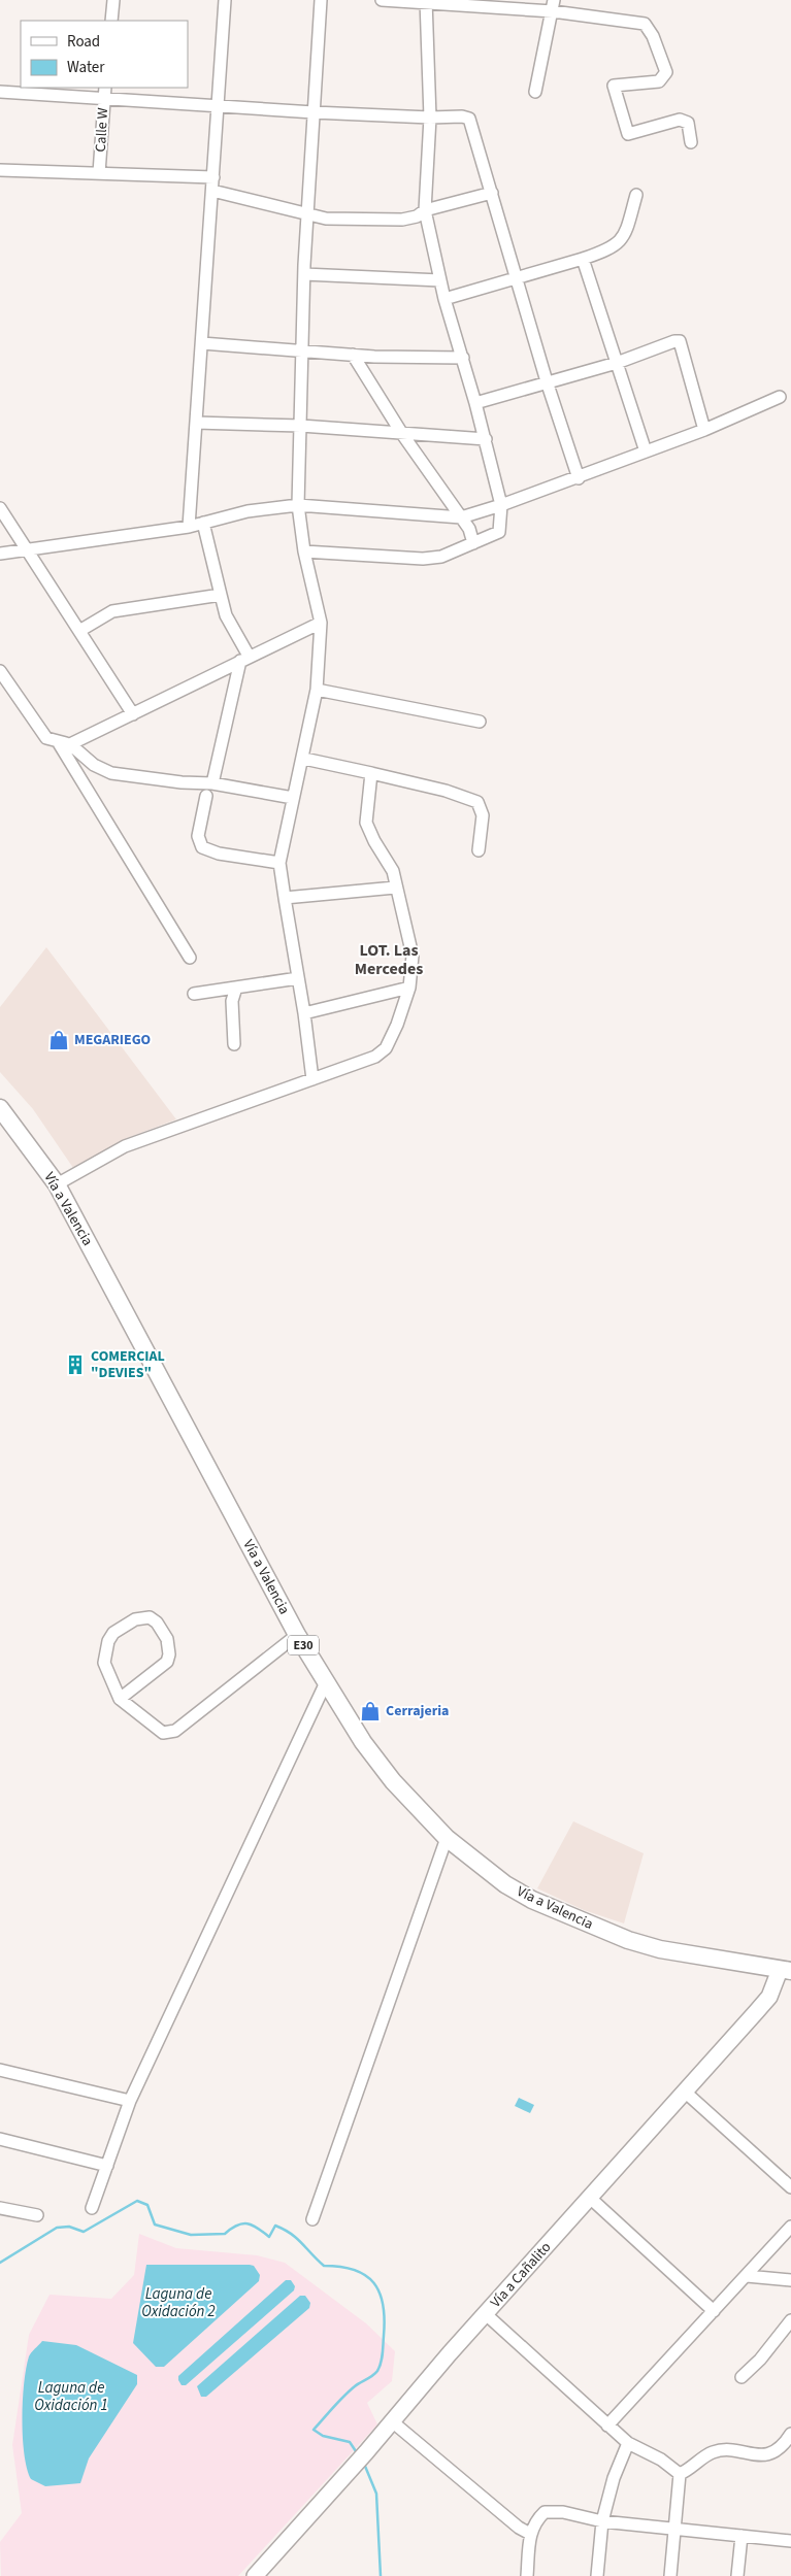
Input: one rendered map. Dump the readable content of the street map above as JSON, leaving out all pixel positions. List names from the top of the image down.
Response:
{
  "streets": {
    "highway": ["Vía a Valencia", "E30"],
    "main road": ["Vía a Cañalito"],
    "street": ["Calle W"]
  },
  "crossings": [
    ["Vía a Valencia", "Vía a Cañalito"]
  ],
  "districts": ["LOT. Las Mercedes"],
  "water": ["Laguna de Oxidación 2", "Laguna de Oxidación 1"],
  "places": {
    "shop": ["MEGARIEGO", "Cerrajeria"],
    "building": ["COMERCIAL \"DEVIES\""]
  },
  "legend": ["Road", "Water"]
}
